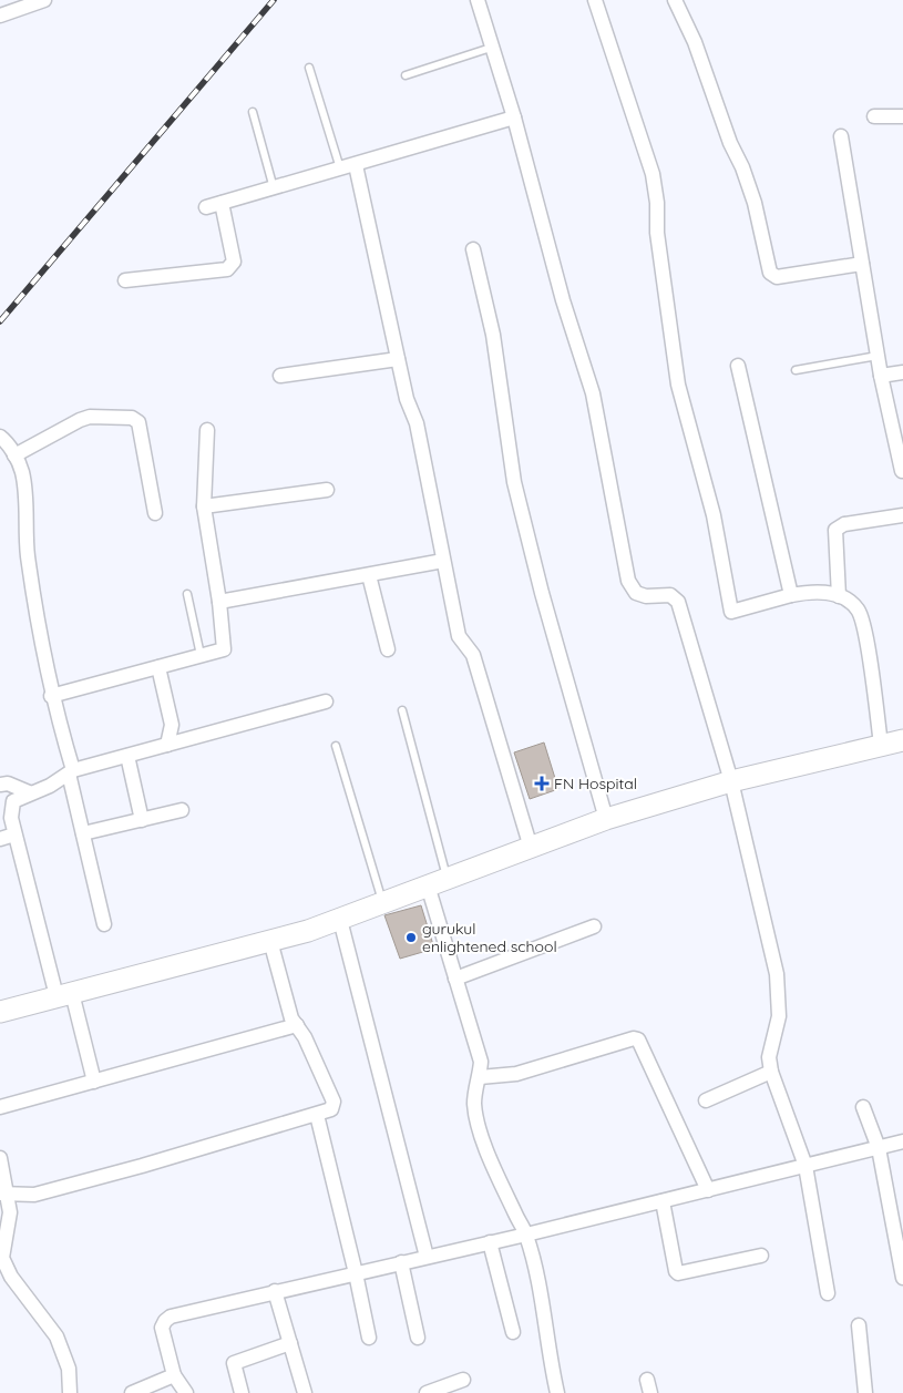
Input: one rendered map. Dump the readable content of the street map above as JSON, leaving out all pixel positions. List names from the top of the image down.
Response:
{
  "places": {
    "health": ["FN Hospital"],
    "other": ["gurukul enlightened school"]
  }
}
